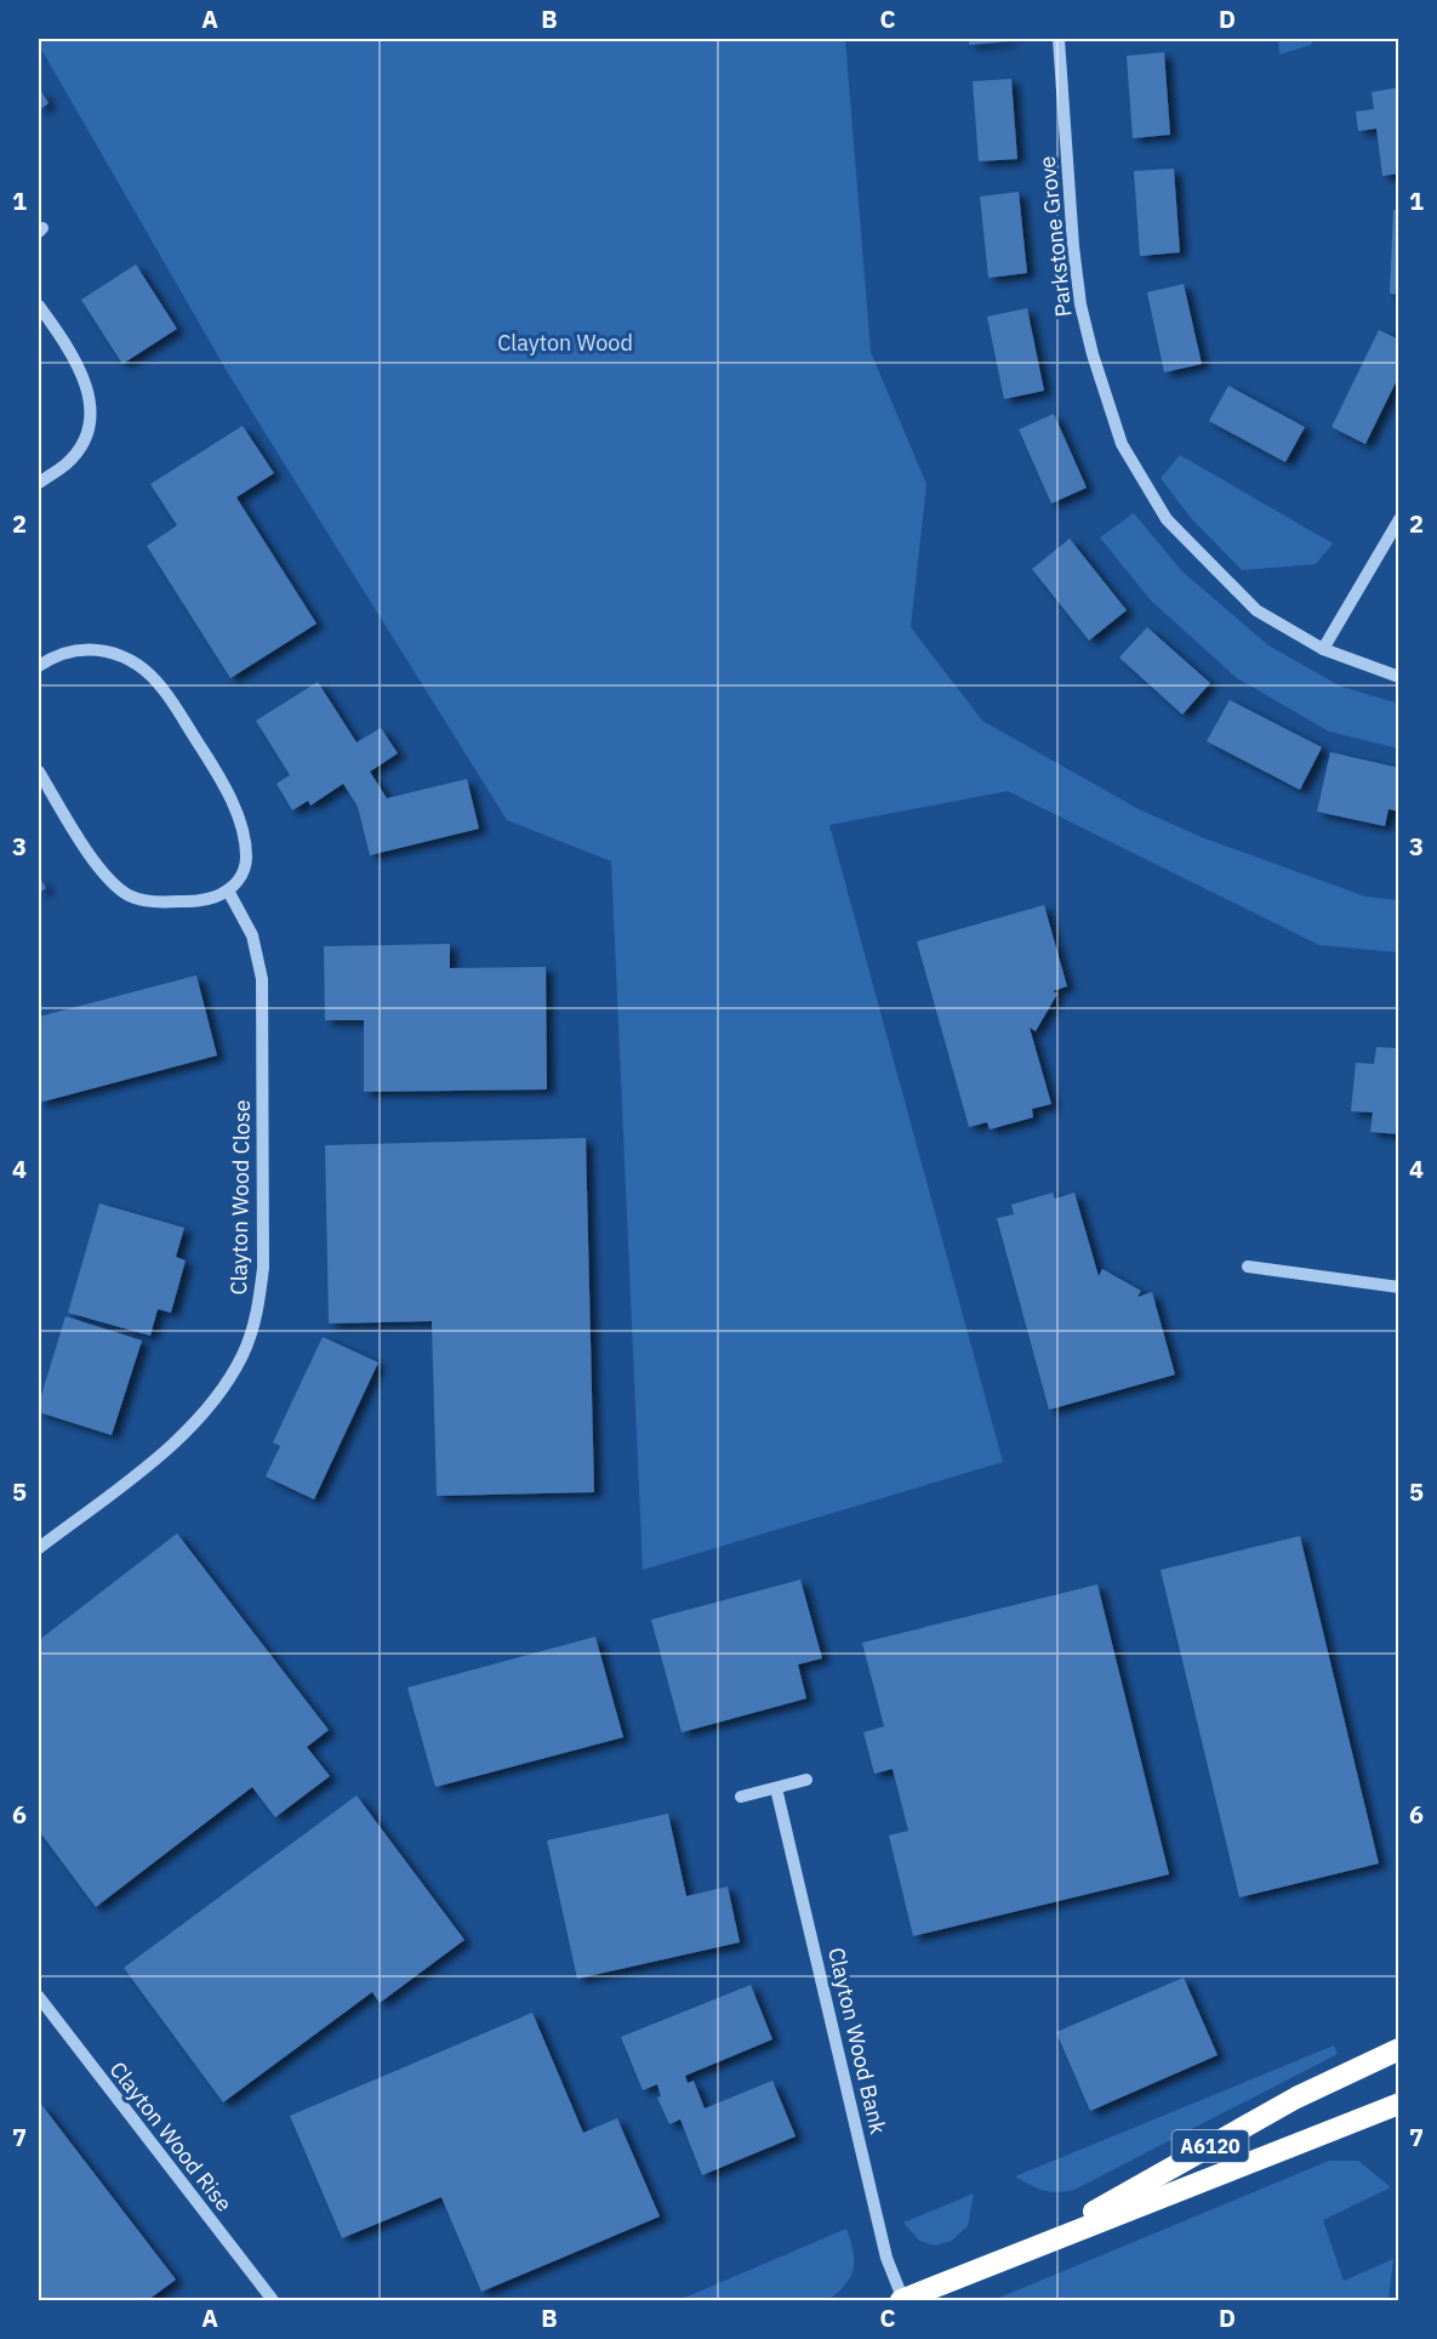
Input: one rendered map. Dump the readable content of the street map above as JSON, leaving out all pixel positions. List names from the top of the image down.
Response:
{
  "streets": {
    "highway": ["A6120"],
    "street": [
      "Parkstone Grove",
      "Clayton Wood Close",
      "Clayton Wood Bank",
      "Clayton Wood Rise"
    ]
  },
  "crossings": [
    ["Clayton Wood Bank", "A6120"]
  ],
  "parks": ["Clayton Wood"],
  "grid": {
    "columns": [
      "A",
      "B",
      "C",
      "D"
    ],
    "rows": [
      "1",
      "2",
      "3",
      "4",
      "5",
      "6",
      "7"
    ]
  }
}
